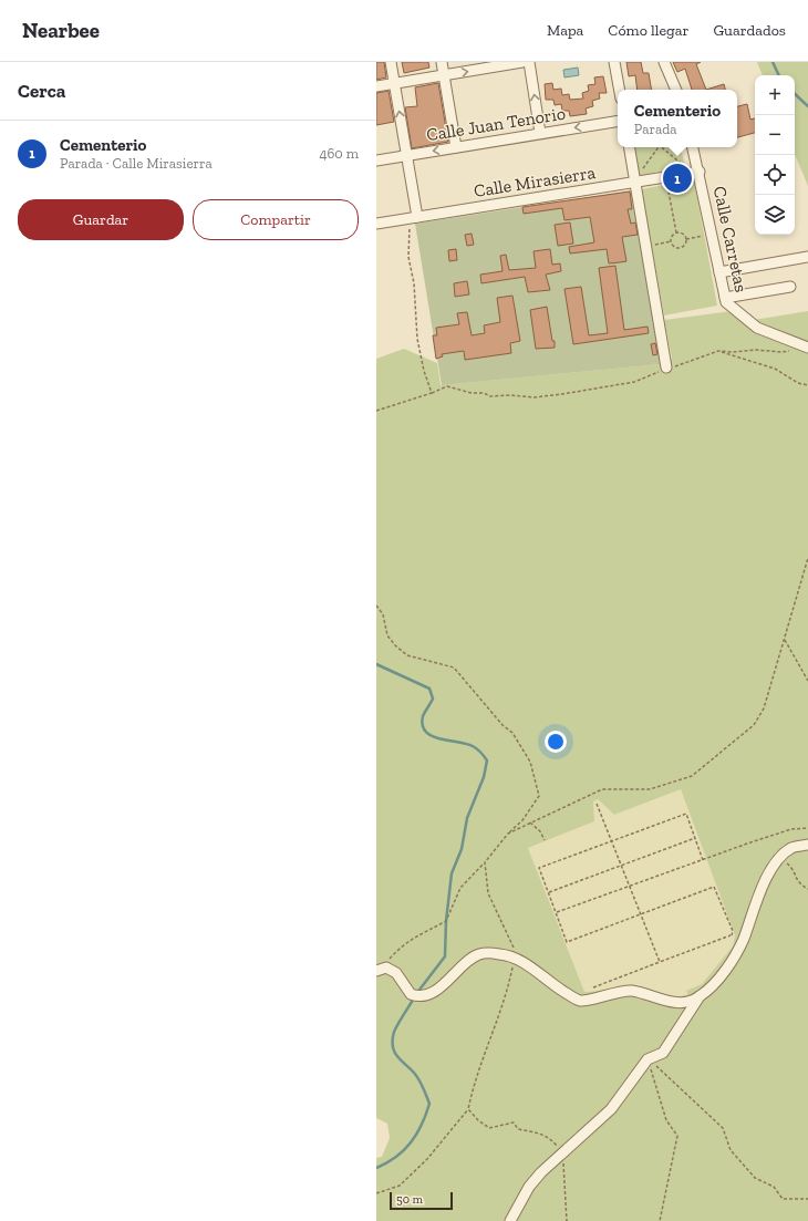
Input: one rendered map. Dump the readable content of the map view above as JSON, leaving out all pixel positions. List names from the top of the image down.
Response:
{
  "streets": {
    "street": ["Calle Juan Tenorio", "Calle Mirasierra", "Calle Carretas"]
  },
  "crossings": [
    ["Calle Mirasierra", "Calle Carretas"]
  ],
  "scale_bar": "50 m",
  "page": {
    "header": "Nearbee",
    "nav": ["Mapa", "Cómo llegar", "Guardados"],
    "heading": "Cerca",
    "map_buttons": ["+", "−"],
    "popup": ["Cementerio", "Parada"],
    "list": [
      {
        "mark": "1",
        "name": "Cementerio",
        "note": "Parada · Calle Mirasierra",
        "value": "460 m"
      }
    ],
    "pins": "1",
    "buttons": ["Guardar", "Compartir"],
    "scale": "50 m"
  }
}
